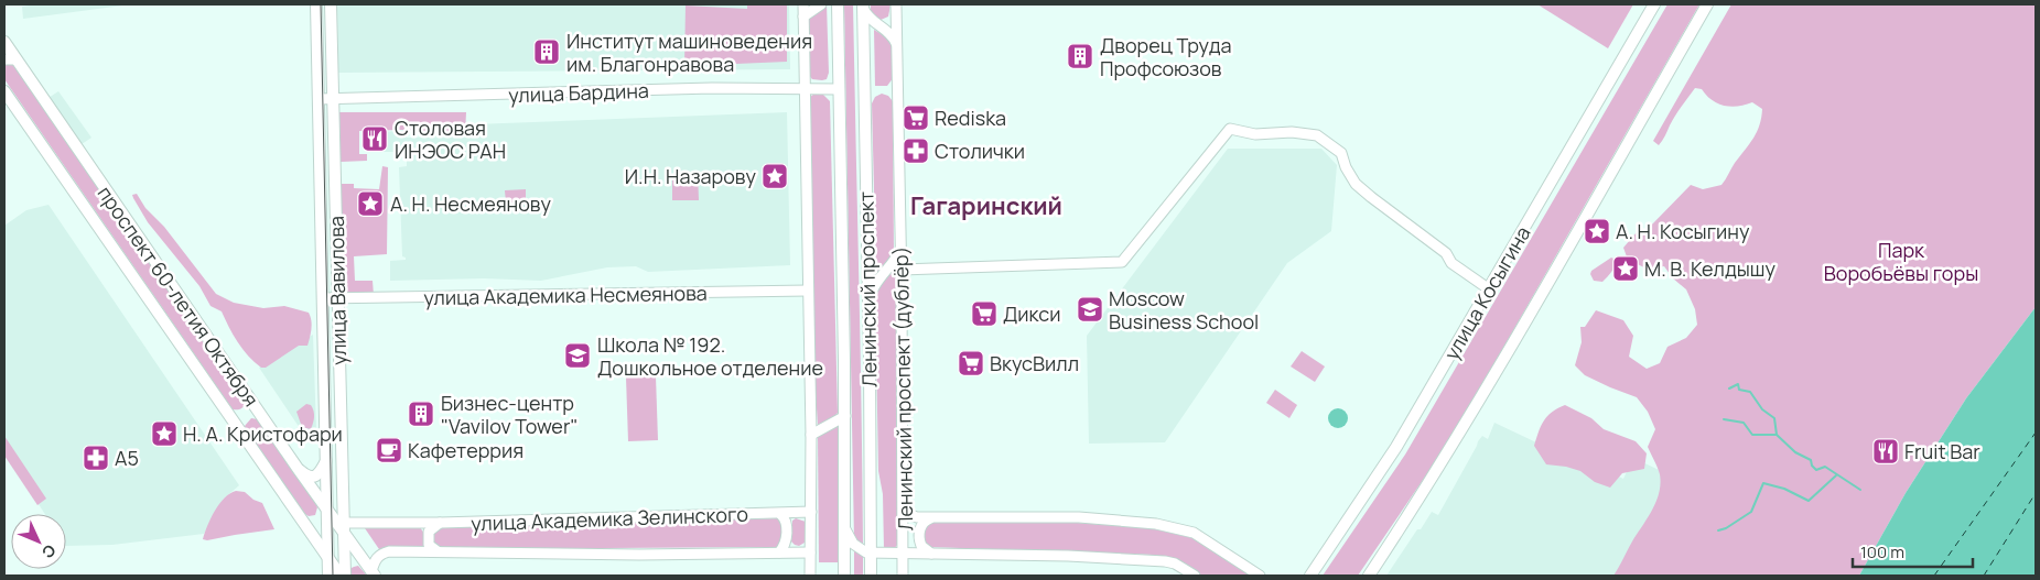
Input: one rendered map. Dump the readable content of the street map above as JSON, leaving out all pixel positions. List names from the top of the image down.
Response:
{
  "streets": {
    "main road": [
      "Ленинский проспект",
      "улица Вавилова",
      "улица Косыгина",
      "проспект 60-летия Октября"
    ],
    "street": [
      "улица Бардина",
      "улица Академика Несмеянова",
      "Ленинский проспект (дублёр)",
      "улица Академика Зелинского"
    ]
  },
  "crossings": [
    ["улица Бардина", "Ленинский проспект"],
    ["улица Бардина", "улица Вавилова"],
    ["улица Вавилова", "улица Академика Несмеянова"],
    ["улица Вавилова", "проспект 60-летия Октября"],
    ["улица Вавилова", "улица Академика Зелинского"],
    ["проспект 60-летия Октября", "улица Академика Зелинского"]
  ],
  "districts": ["Гагаринский"],
  "parks": ["Парк Воробьёвы горы"],
  "places": {
    "building": ["Институт машиноведения им. Благонравова", "Дворец Труда Профсоюзов", "Бизнес-центр \"Vavilov Tower\""],
    "supermarket": ["Rediska", "Дикси", "ВкусВилл"],
    "restaurant": ["Столовая ИНЭОС РАН", "Fruit Bar"],
    "pharmacy": ["Столички", "А5"],
    "place": [
      "И.Н. Назарову",
      "А. Н. Несмеянову",
      "А. Н. Косыгину",
      "М. В. Келдышу",
      "Н. А. Кристофари"
    ],
    "school or university": ["Moscow Business School", "Школа № 192. Дошкольное отделение"],
    "cafe": ["Кафетеррия"]
  },
  "scale_bar": "100 m",
  "north": "bottom right"
}
